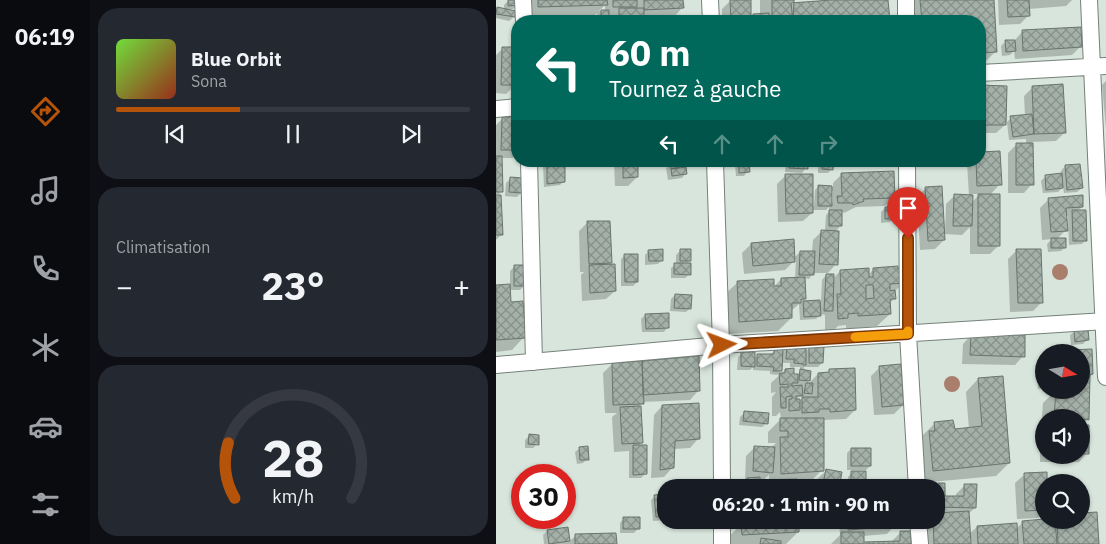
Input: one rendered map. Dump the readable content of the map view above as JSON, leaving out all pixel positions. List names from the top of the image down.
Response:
{
  "north": "right",
  "page": {
    "tabs": "06:19",
    "turn": ["60 m", "Tournez à gauche"],
    "song": ["Blue Orbit", "Sona"],
    "tile": "Climatisation",
    "heat": ["−", "23°", "+"],
    "limit": "30",
    "trip": "06:20 · 1 min · 90 m",
    "gauge": ["28", "km/h"]
  }
}
